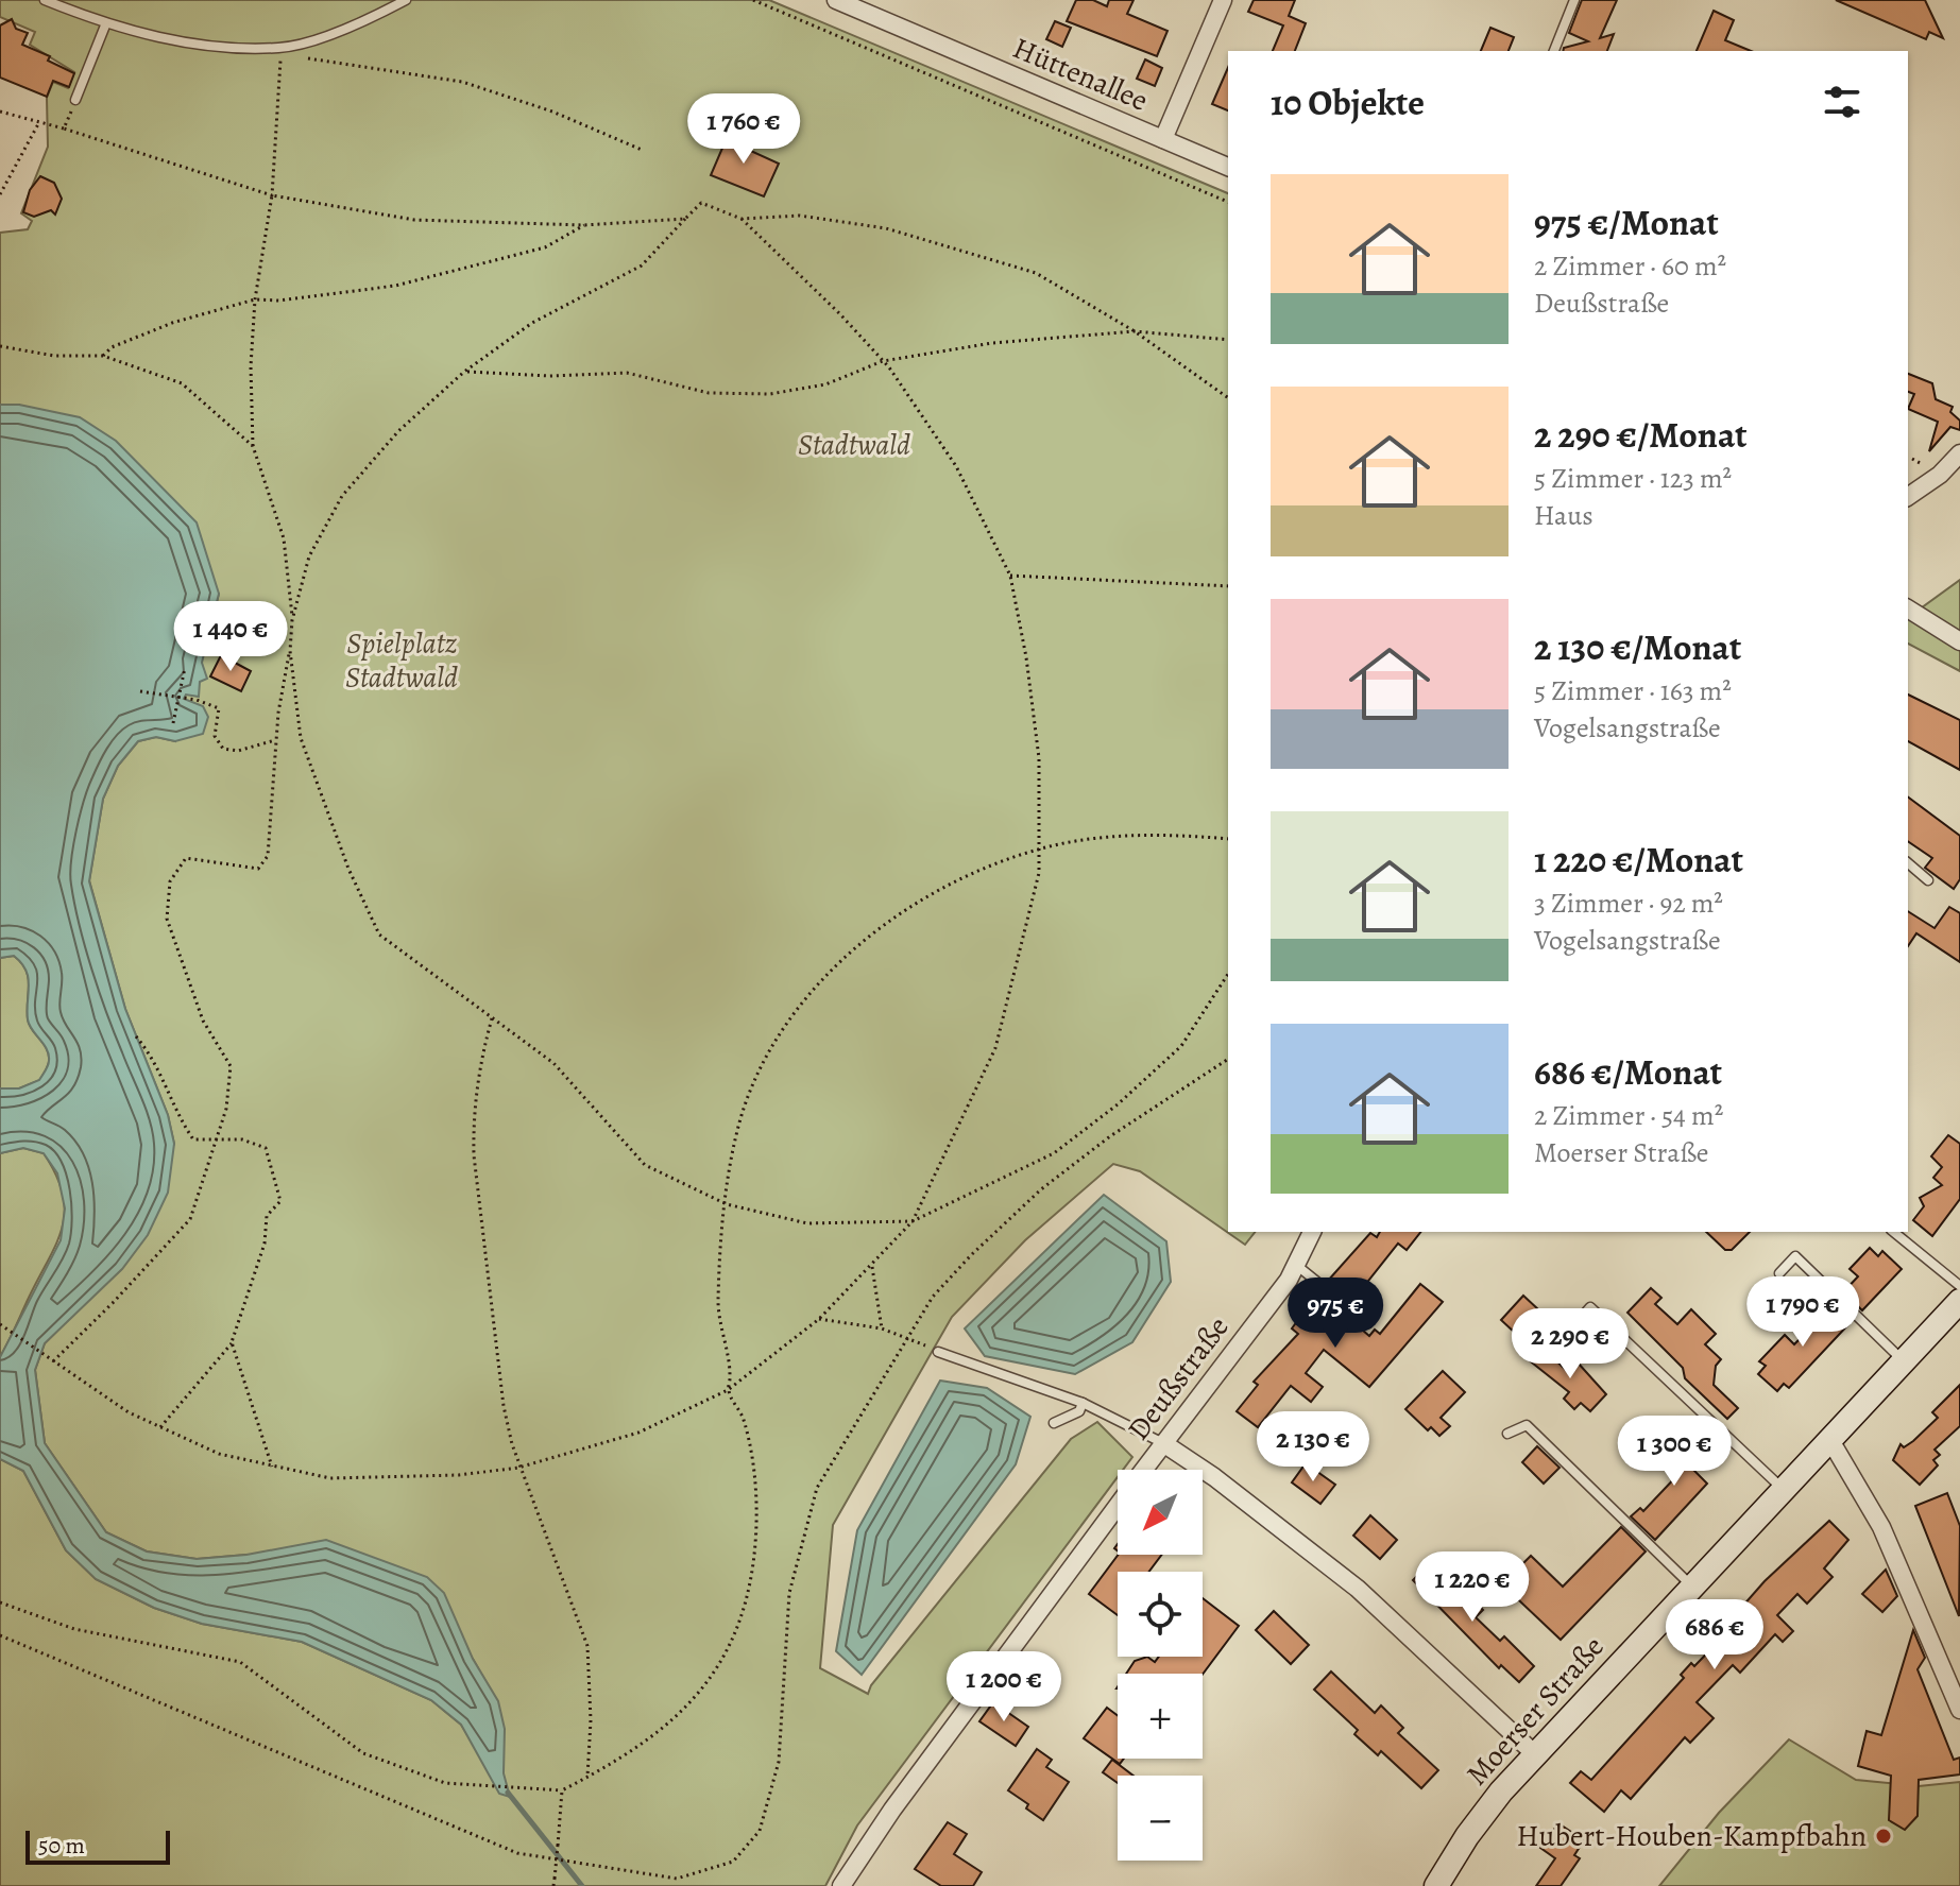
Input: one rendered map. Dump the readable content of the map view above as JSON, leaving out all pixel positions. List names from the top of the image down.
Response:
{
  "streets": {
    "main road": ["Moerser Straße"],
    "street": ["Hüttenallee", "Deußstraße"]
  },
  "parks": ["Stadtwald", "Spielplatz Stadtwald"],
  "places": ["Hubert-Houben-Kampfbahn"],
  "scale_bar": "50 m",
  "north": "bottom left",
  "page": {
    "heading": "10 Objekte",
    "price": [
      "1 760 €",
      "1 440 €",
      "1 790 €",
      "975 €",
      "2 290 €",
      "2 130 €",
      "1 300 €",
      "1 220 €",
      "686 €",
      "1 200 €"
    ],
    "list": [
      {
        "name": "975 €/Monat",
        "note": "2 Zimmer · 60 m² · Deußstraße"
      },
      {
        "name": "2 290 €/Monat",
        "note": "5 Zimmer · 123 m² · Haus"
      },
      {
        "name": "2 130 €/Monat",
        "note": "5 Zimmer · 163 m² · Vogelsangstraße"
      },
      {
        "name": "1 220 €/Monat",
        "note": "3 Zimmer · 92 m² · Vogelsangstraße"
      },
      {
        "name": "686 €/Monat",
        "note": "2 Zimmer · 54 m² · Moerser Straße"
      }
    ],
    "map_buttons": ["+", "−"],
    "scale": "50 m"
  }
}
